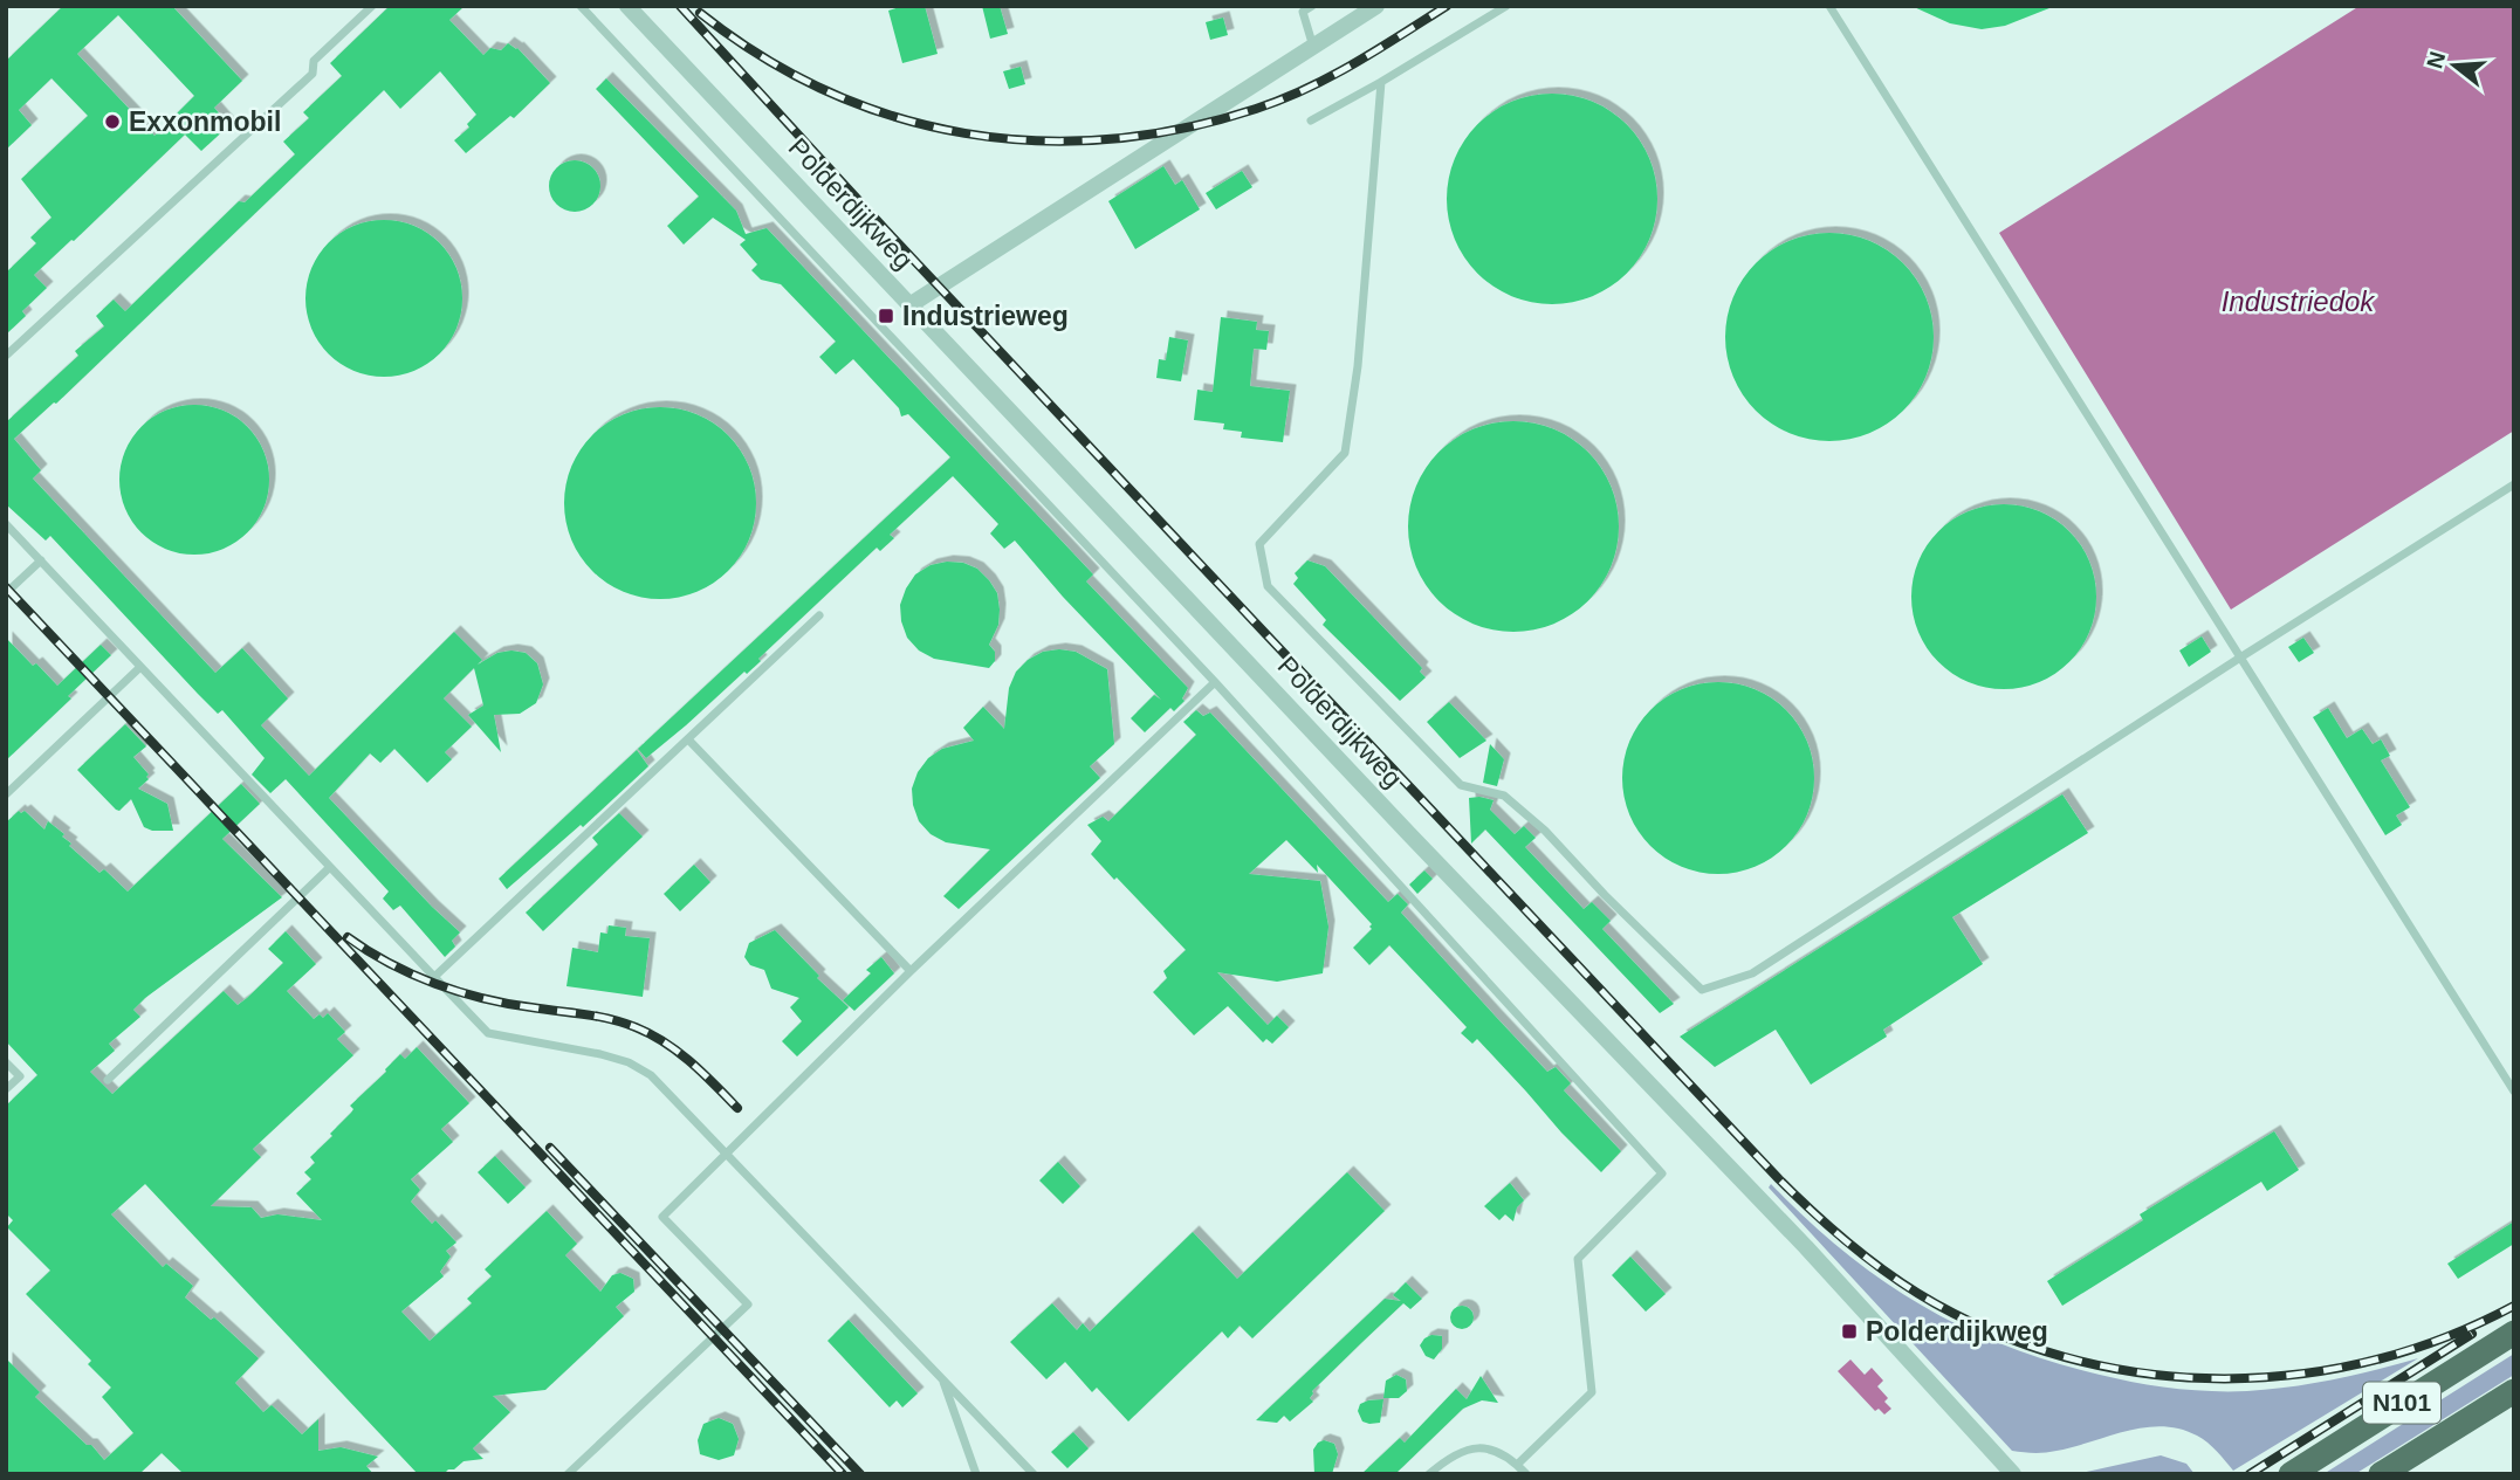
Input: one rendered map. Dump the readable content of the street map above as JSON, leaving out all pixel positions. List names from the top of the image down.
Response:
{
  "streets": {
    "main road": ["N101"],
    "street": ["Polderdijkweg"]
  },
  "water": ["Industriedok"],
  "places": {
    "other": ["Exxonmobil"],
    "transit": ["Industrieweg", "Polderdijkweg"]
  },
  "north": "left"
}
